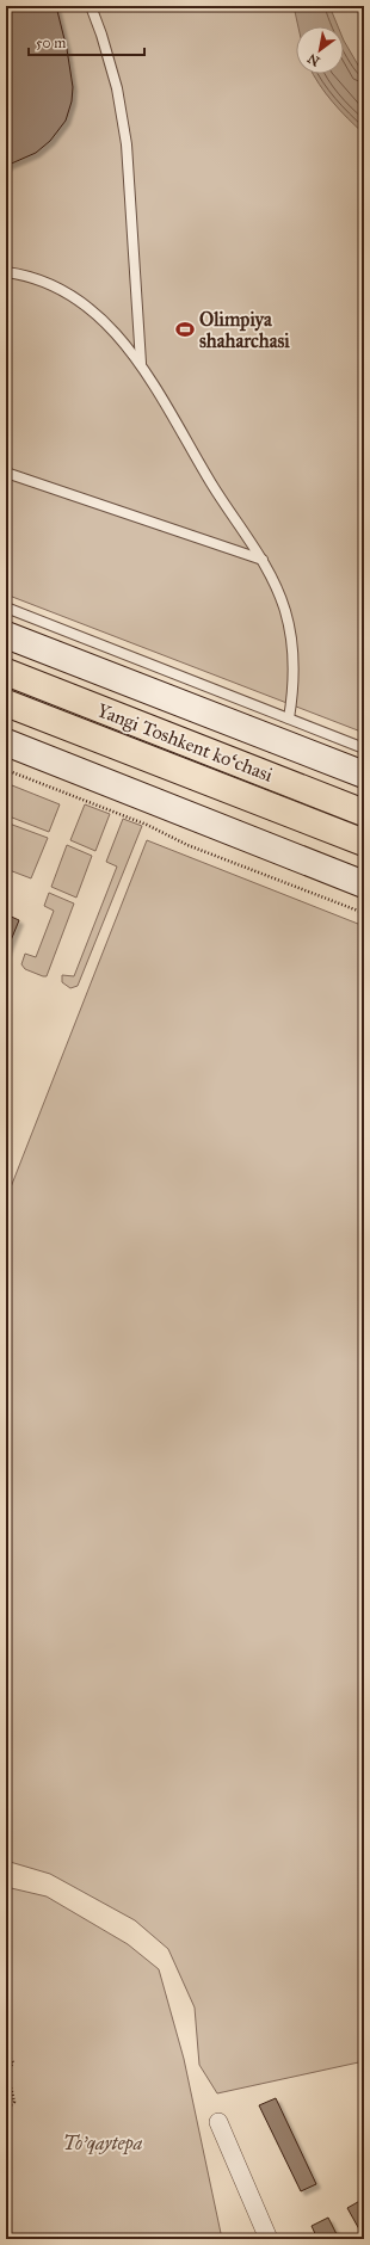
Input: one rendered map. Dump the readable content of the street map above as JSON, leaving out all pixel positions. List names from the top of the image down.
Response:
{
  "streets": {
    "highway": ["Yangi Toshkent ko‘chasi"]
  },
  "parks": ["To'qaytepa"],
  "places": {
    "sports": ["Olimpiya shaharchasi"]
  },
  "scale_bar": "50 m",
  "north": "bottom left"
}
